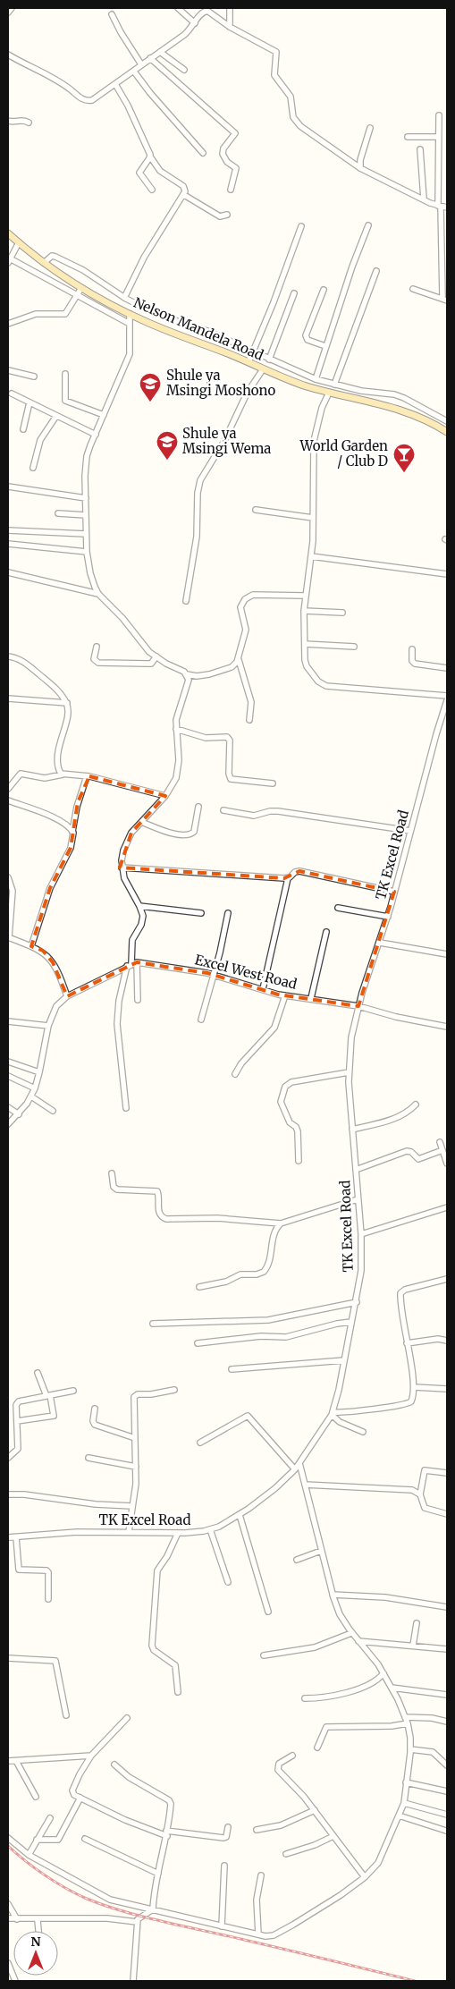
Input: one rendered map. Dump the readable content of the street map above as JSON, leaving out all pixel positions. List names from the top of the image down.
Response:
{
  "streets": {
    "main road": ["Nelson Mandela Road"],
    "street": ["TK Excel Road", "Excel West Road"]
  },
  "crossings": [
    ["TK Excel Road", "Excel West Road"]
  ],
  "places": {
    "school or university": ["Shule ya Msingi Moshono", "Shule ya Msingi Wema"],
    "bar": ["World Garden / Club D"]
  },
  "north": "top"
}
